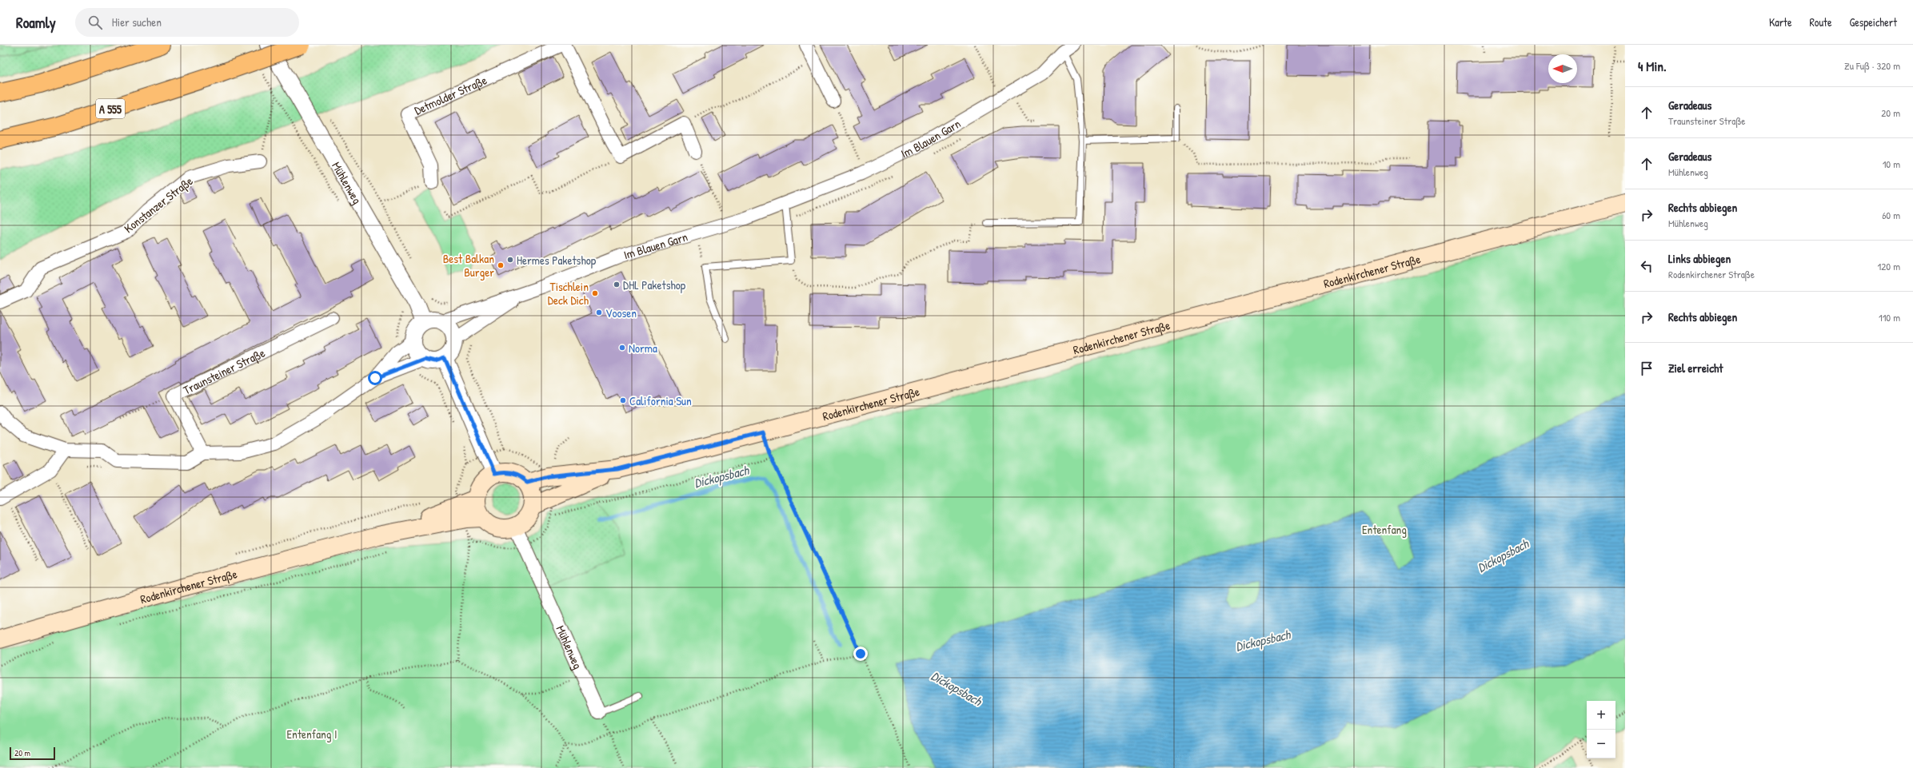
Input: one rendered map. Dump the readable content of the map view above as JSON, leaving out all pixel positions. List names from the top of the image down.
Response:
{
  "streets": {
    "highway": ["A 555"],
    "main road": ["Rodenkirchener Straße"],
    "street": [
      "Detmolder Straße",
      "Im Blauen Garn",
      "Mühlenweg",
      "Konstanzer Straße",
      "Traunsteiner Straße"
    ]
  },
  "crossings": [
    ["Im Blauen Garn", "Mühlenweg"],
    ["Mühlenweg", "Rodenkirchener Straße"]
  ],
  "water": ["Dickopsbach"],
  "parks": ["Entenfang", "Entenfang I"],
  "places": [
    "Hermes Paketshop",
    "Best Balkan Burger",
    "DHL Paketshop",
    "Tischlein Deck Dich",
    "Voosen",
    "Norma",
    "California Sun"
  ],
  "scale_bar": "20 m",
  "north": "left",
  "page": {
    "header": "Roamly",
    "search": "Hier suchen",
    "nav": ["Karte", "Route", "Gespeichert"],
    "heading": ["4 Min.", "Zu Fuß · 320 m"],
    "list": [
      ["Geradeaus", "Traunsteiner Straße", "20 m"],
      ["Geradeaus", "Mühlenweg", "10 m"],
      ["Rechts abbiegen", "Mühlenweg", "60 m"],
      ["Links abbiegen", "Rodenkirchener Straße", "120 m"],
      ["Rechts abbiegen", "110 m"],
      "Ziel erreicht"
    ],
    "map_buttons": ["+", "−"],
    "scale": "20 m"
  }
}
